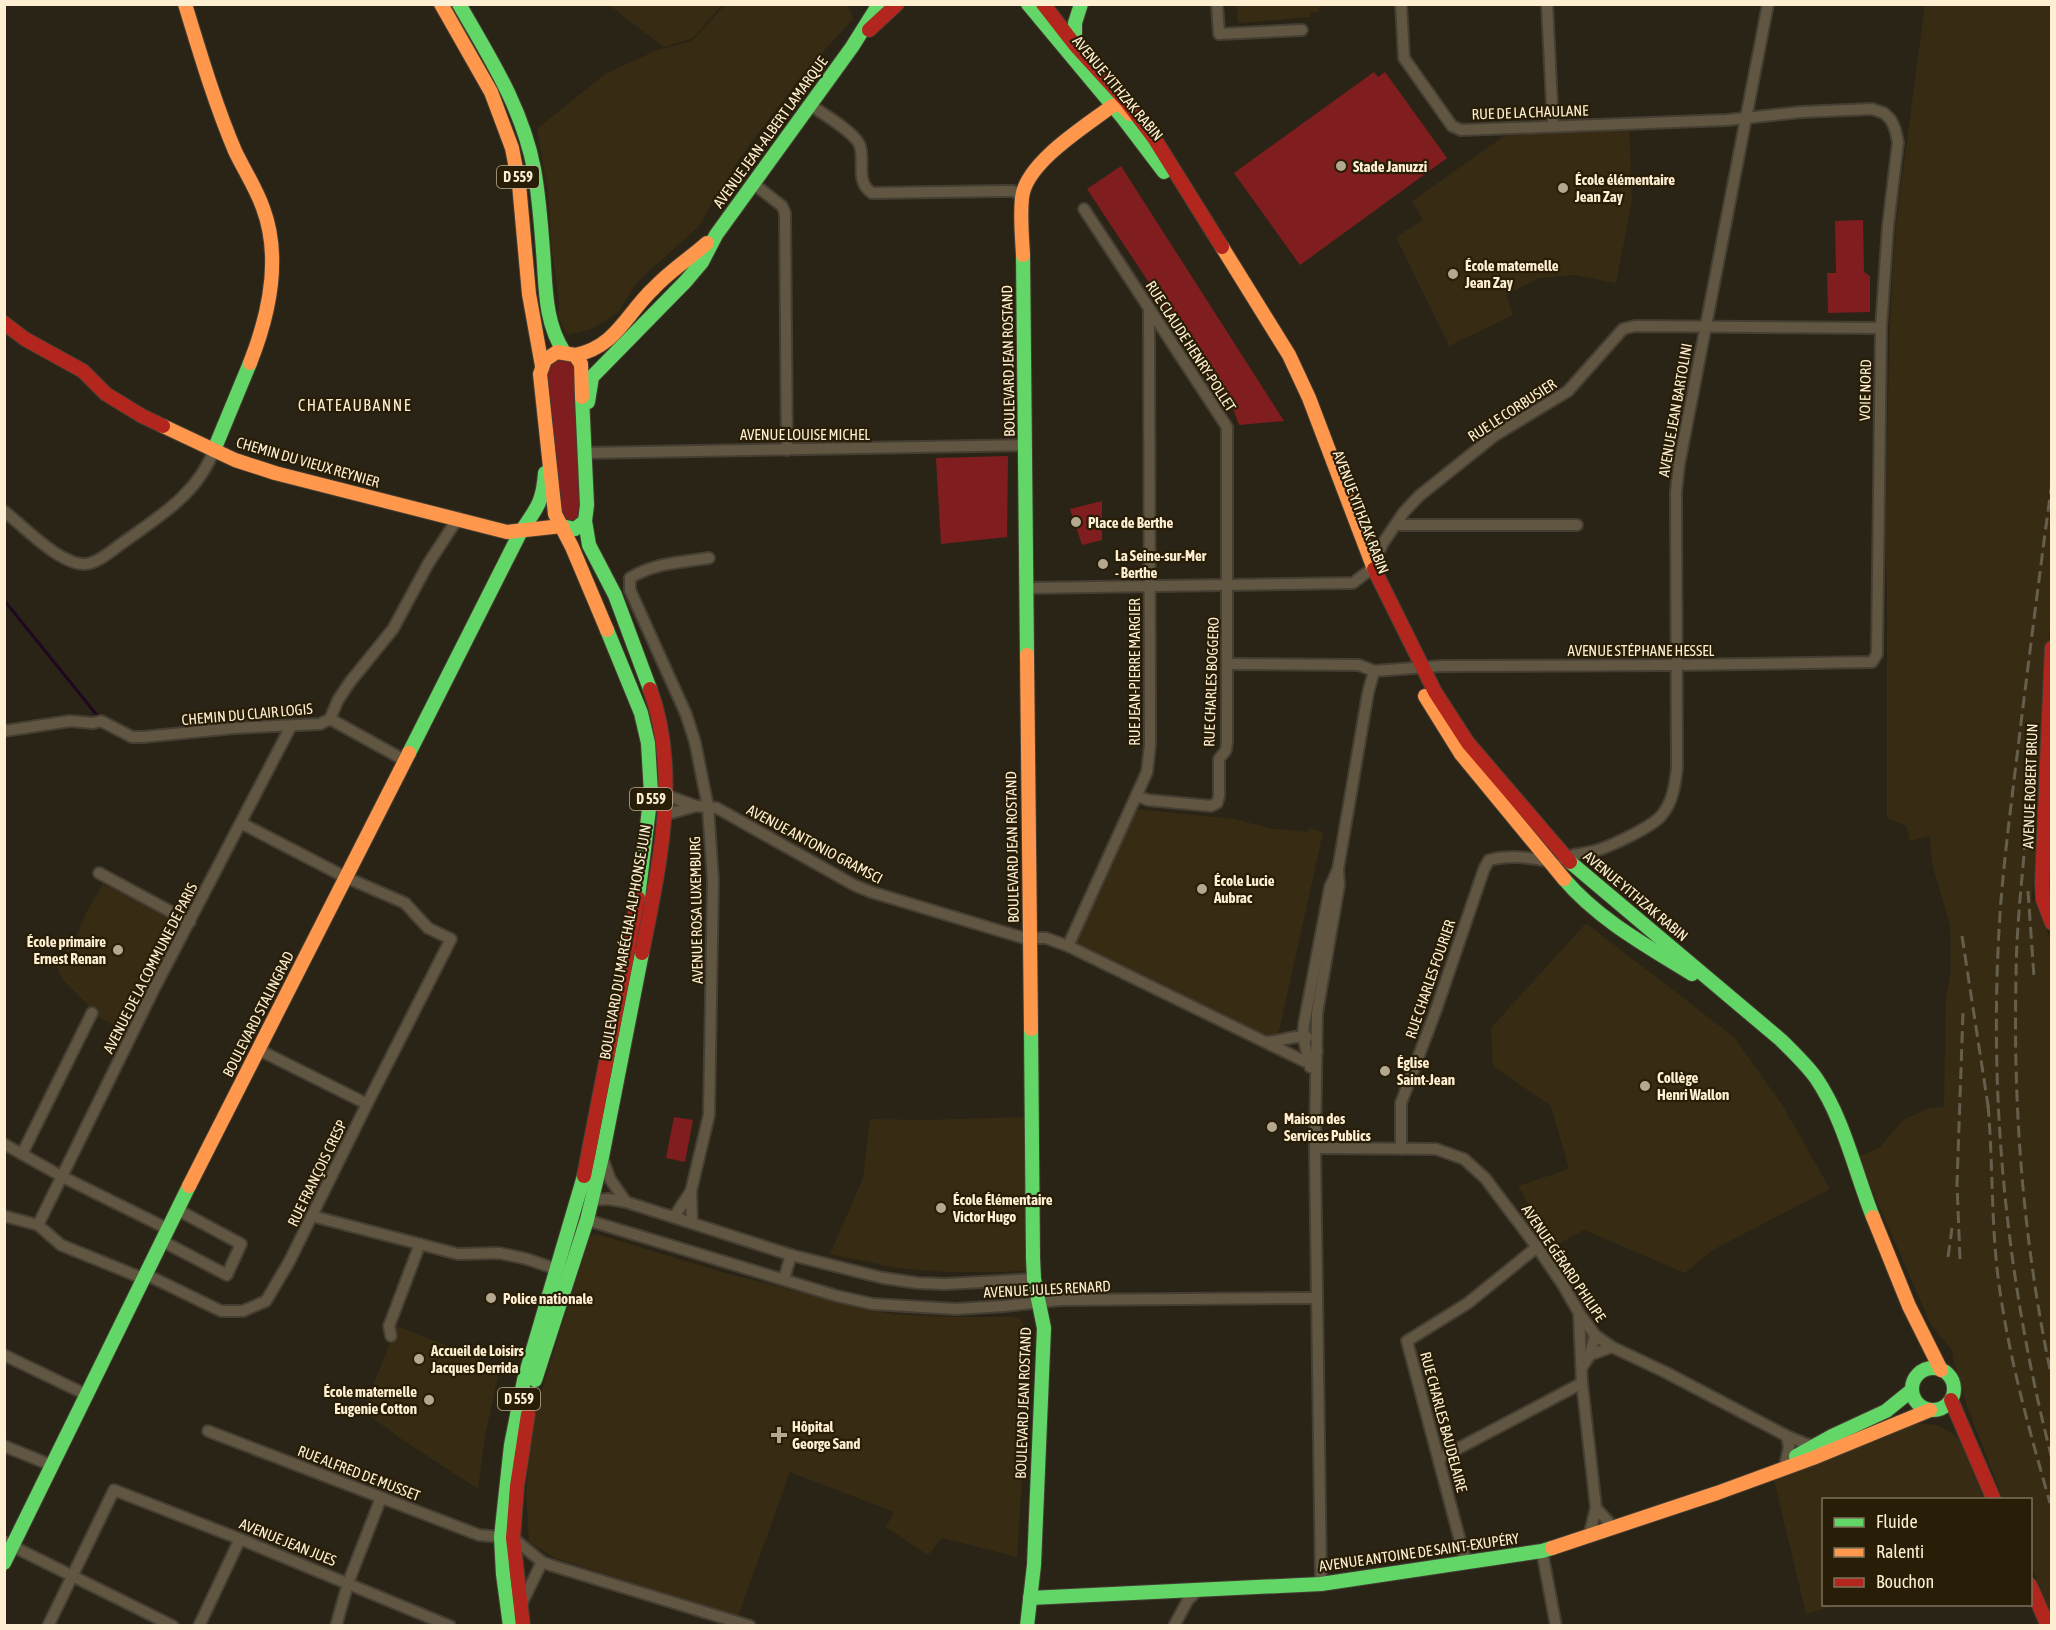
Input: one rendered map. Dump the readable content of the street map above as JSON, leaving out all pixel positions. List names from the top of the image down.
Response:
{
  "streets": {
    "main road": [
      "AVENUE YITHZAK RABIN",
      "AVENUE JEAN-ALBERT LAMARQUE",
      "D 559",
      "BOULEVARD JEAN ROSTAND",
      "CHEMIN DU VIEUX REYNIER",
      "AVENUE ROBERT BRUN",
      "BOULEVARD DU MARÉCHAL ALPHONSE JUIN",
      "BOULEVARD STALINGRAD",
      "AVENUE ANTOINE DE SAINT-EXUPÉRY"
    ],
    "street": [
      "RUE DE LA CHAULANE",
      "RUE CLAUDE HENRY-POLLET",
      "VOIE NORD",
      "RUE LE CORBUSIER",
      "AVENUE JEAN BARTOLINI",
      "AVENUE LOUISE MICHEL",
      "AVENUE STÉPHANE HESSEL",
      "RUE JEAN-PIERRE MARGIER",
      "RUE CHARLES BOGGERO",
      "CHEMIN DU CLAIR LOGIS",
      "AVENUE ANTONIO GRAMSCI",
      "AVENUE ROSA LUXEMBURG",
      "AVENUE DE LA COMMUNE DE PARIS",
      "RUE CHARLES FOURIER",
      "RUE FRANÇOIS CRESP",
      "AVENUE GÉRARD PHILIPE",
      "AVENUE JULES RENARD",
      "RUE CHARLES BAUDELAIRE",
      "RUE ALFRED DE MUSSET",
      "AVENUE JEAN JUES"
    ]
  },
  "crossings": [
    ["AVENUE YITHZAK RABIN", "BOULEVARD JEAN ROSTAND"],
    ["AVENUE YITHZAK RABIN", "RUE LE CORBUSIER"],
    ["AVENUE YITHZAK RABIN", "AVENUE JEAN BARTOLINI"],
    ["AVENUE YITHZAK RABIN", "AVENUE STÉPHANE HESSEL"],
    ["AVENUE YITHZAK RABIN", "RUE CHARLES FOURIER"],
    ["AVENUE YITHZAK RABIN", "AVENUE ANTOINE DE SAINT-EXUPÉRY"],
    ["RUE DE LA CHAULANE", "VOIE NORD"],
    ["RUE DE LA CHAULANE", "AVENUE JEAN BARTOLINI"],
    ["AVENUE JEAN-ALBERT LAMARQUE", "D 559"],
    ["AVENUE JEAN-ALBERT LAMARQUE", "BOULEVARD DU MARÉCHAL ALPHONSE JUIN"],
    ["RUE CLAUDE HENRY-POLLET", "RUE JEAN-PIERRE MARGIER"],
    ["RUE CLAUDE HENRY-POLLET", "RUE CHARLES BOGGERO"],
    ["BOULEVARD JEAN ROSTAND", "AVENUE LOUISE MICHEL"],
    ["BOULEVARD JEAN ROSTAND", "AVENUE ANTONIO GRAMSCI"],
    ["BOULEVARD JEAN ROSTAND", "AVENUE JULES RENARD"],
    ["BOULEVARD JEAN ROSTAND", "AVENUE ANTOINE DE SAINT-EXUPÉRY"],
    ["VOIE NORD", "RUE LE CORBUSIER"],
    ["VOIE NORD", "AVENUE STÉPHANE HESSEL"],
    ["RUE LE CORBUSIER", "AVENUE JEAN BARTOLINI"],
    ["AVENUE JEAN BARTOLINI", "AVENUE STÉPHANE HESSEL"],
    ["AVENUE LOUISE MICHEL", "BOULEVARD DU MARÉCHAL ALPHONSE JUIN"],
    ["CHEMIN DU VIEUX REYNIER", "CHEMIN DU CLAIR LOGIS"],
    ["CHEMIN DU VIEUX REYNIER", "BOULEVARD STALINGRAD"],
    ["AVENUE STÉPHANE HESSEL", "RUE CHARLES BOGGERO"],
    ["RUE JEAN-PIERRE MARGIER", "RUE CHARLES BOGGERO"],
    ["RUE JEAN-PIERRE MARGIER", "AVENUE ANTONIO GRAMSCI"],
    ["CHEMIN DU CLAIR LOGIS", "AVENUE DE LA COMMUNE DE PARIS"],
    ["AVENUE ANTONIO GRAMSCI", "AVENUE ROSA LUXEMBURG"],
    ["AVENUE ANTONIO GRAMSCI", "BOULEVARD DU MARÉCHAL ALPHONSE JUIN"],
    ["AVENUE ROSA LUXEMBURG", "AVENUE JULES RENARD"],
    ["BOULEVARD DU MARÉCHAL ALPHONSE JUIN", "BOULEVARD STALINGRAD"],
    ["BOULEVARD DU MARÉCHAL ALPHONSE JUIN", "AVENUE JULES RENARD"],
    ["BOULEVARD DU MARÉCHAL ALPHONSE JUIN", "RUE ALFRED DE MUSSET"],
    ["AVENUE DE LA COMMUNE DE PARIS", "RUE FRANÇOIS CRESP"],
    ["RUE CHARLES FOURIER", "AVENUE GÉRARD PHILIPE"],
    ["BOULEVARD STALINGRAD", "RUE FRANÇOIS CRESP"],
    ["AVENUE GÉRARD PHILIPE", "RUE CHARLES BAUDELAIRE"],
    ["AVENUE GÉRARD PHILIPE", "AVENUE ANTOINE DE SAINT-EXUPÉRY"],
    ["RUE CHARLES BAUDELAIRE", "AVENUE ANTOINE DE SAINT-EXUPÉRY"]
  ],
  "districts": ["CHATEAUBANNE"],
  "places": {
    "other": [
      "Stade Januzzi",
      "École élémentaire Jean Zay",
      "École maternelle Jean Zay",
      "Place de Berthe",
      "La Seine-sur-Mer - Berthe",
      "École Lucie Aubrac",
      "École primaire Ernest Renan",
      "Église Saint-Jean",
      "Collège Henri Wallon",
      "Maison des Services Publics",
      "École Élémentaire Victor Hugo",
      "Police nationale",
      "Accueil de Loisirs Jacques Derrida",
      "École maternelle Eugenie Cotton"
    ],
    "health": ["Hôpital George Sand"]
  },
  "legend": ["Fluide", "Ralenti", "Bouchon"]
}
